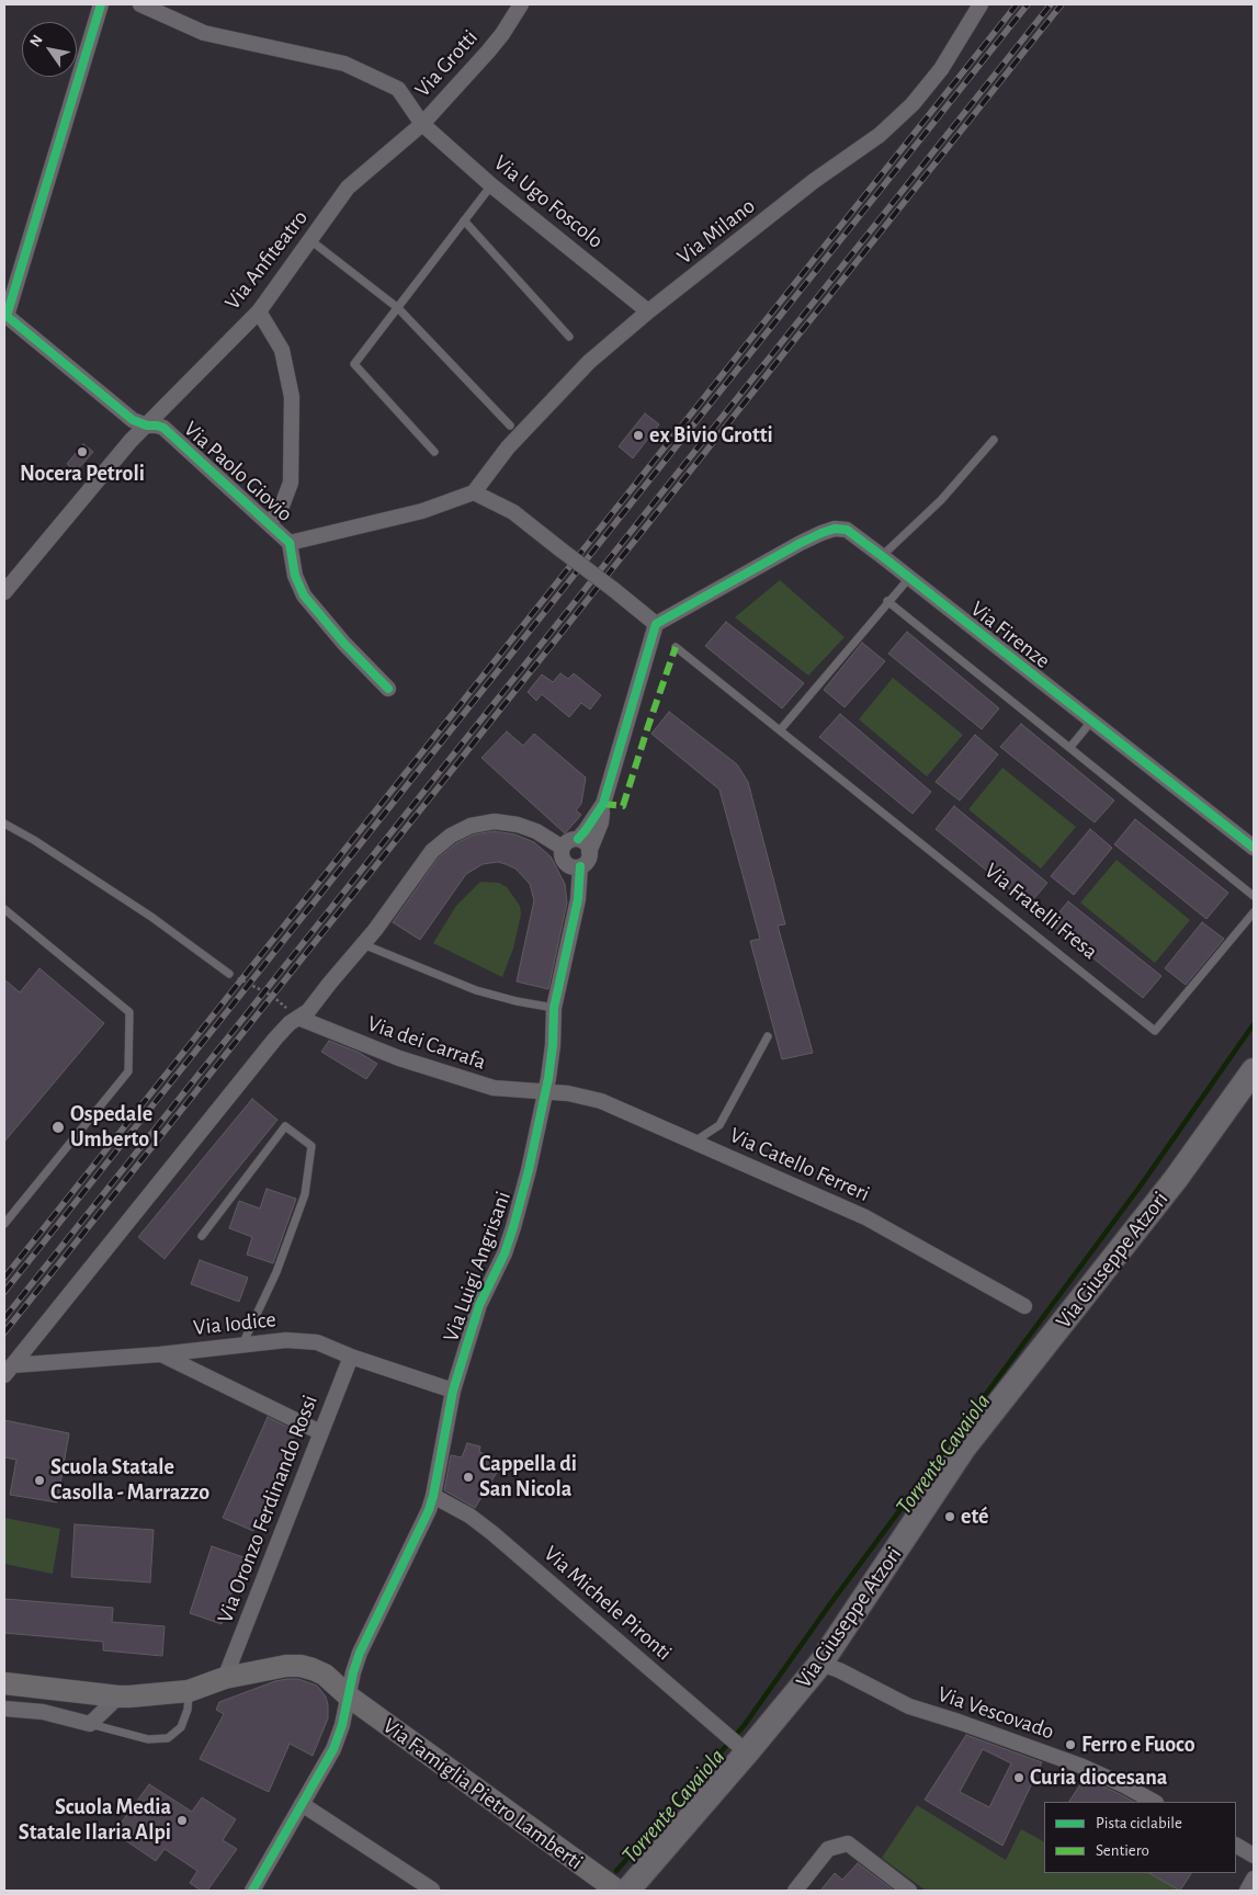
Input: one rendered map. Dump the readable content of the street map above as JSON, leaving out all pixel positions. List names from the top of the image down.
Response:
{
  "streets": {
    "main road": ["Via Giuseppe Atzori", "Via Famiglia Pietro Lamberti"],
    "street": [
      "Via Grotti",
      "Via Ugo Foscolo",
      "Via Milano",
      "Via Anfiteatro",
      "Via Paolo Giovio",
      "Via Firenze",
      "Via dei Carrafa",
      "Via Catello Ferreri",
      "Via Luigi Angrisani",
      "Via Iodice",
      "Via Oronzo Ferdinando Rossi",
      "Via Michele Pironti",
      "Via Vescovado"
    ],
    "lane": ["Via Fratelli Fresa"]
  },
  "crossings": [
    ["Via Grotti", "Via Ugo Foscolo"],
    ["Via Grotti", "Via Anfiteatro"],
    ["Via Ugo Foscolo", "Via Milano"],
    ["Via Ugo Foscolo", "Via Anfiteatro"],
    ["Via Anfiteatro", "Via Paolo Giovio"],
    ["Via dei Carrafa", "Via Catello Ferreri"],
    ["Via dei Carrafa", "Via Luigi Angrisani"],
    ["Via Catello Ferreri", "Via Luigi Angrisani"],
    ["Via Giuseppe Atzori", "Via Michele Pironti"],
    ["Via Giuseppe Atzori", "Via Vescovado"],
    ["Via Luigi Angrisani", "Via Iodice"],
    ["Via Luigi Angrisani", "Via Michele Pironti"],
    ["Via Luigi Angrisani", "Via Famiglia Pietro Lamberti"],
    ["Via Iodice", "Via Oronzo Ferdinando Rossi"],
    ["Via Oronzo Ferdinando Rossi", "Via Famiglia Pietro Lamberti"]
  ],
  "water": ["Torrente Cavaiola"],
  "places": [
    "ex Bivio Grotti",
    "Nocera Petroli",
    "Ospedale Umberto I",
    "Cappella di San Nicola",
    "Scuola Statale Casolla - Marrazzo",
    "eté",
    "Ferro e Fuoco",
    "Curia diocesana",
    "Scuola Media Statale Ilaria Alpi"
  ],
  "legend": ["Pista ciclabile", "Sentiero"],
  "north": "top left"
}
